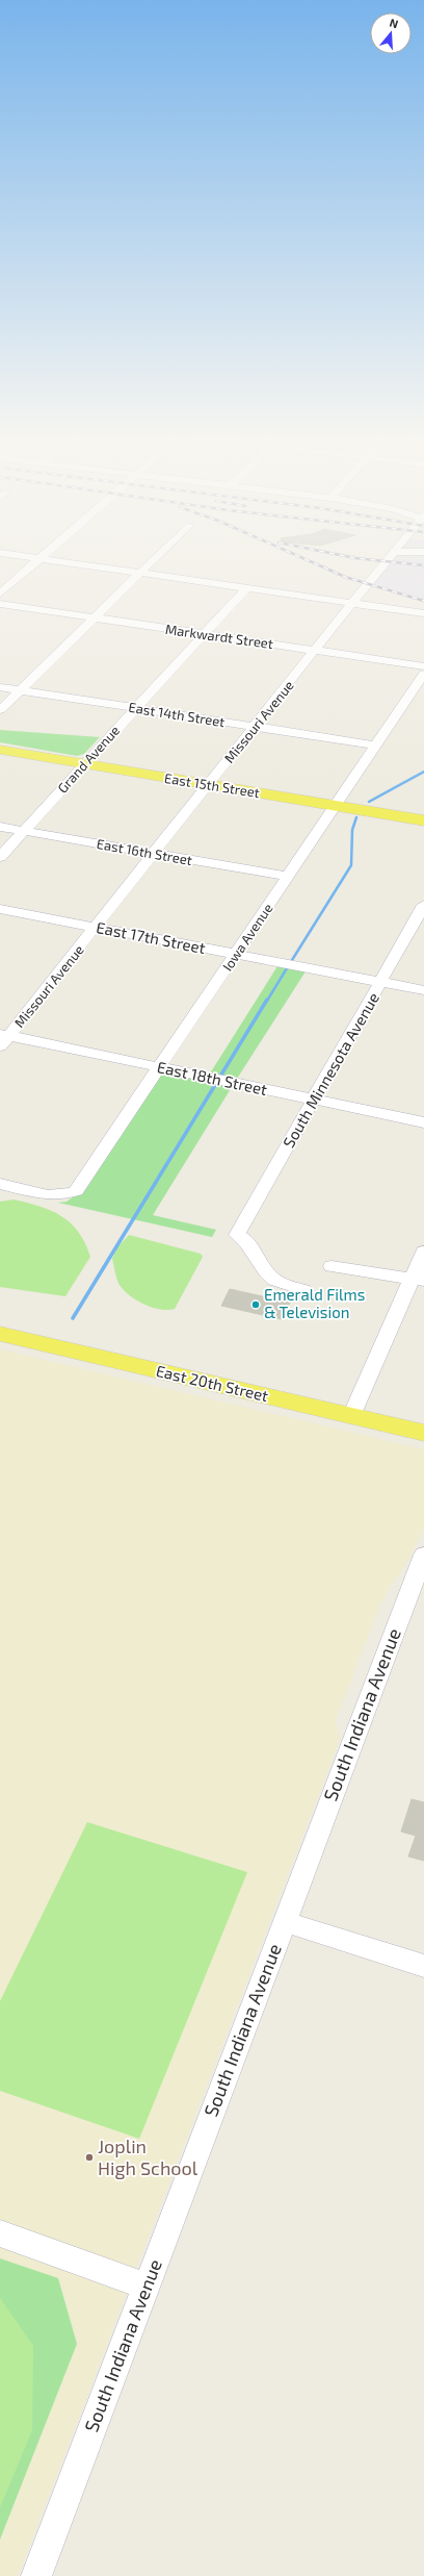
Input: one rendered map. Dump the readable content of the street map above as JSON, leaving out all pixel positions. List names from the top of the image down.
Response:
{
  "streets": {
    "main road": ["East 15th Street", "East 20th Street"],
    "street": [
      "Markwardt Street",
      "East 14th Street",
      "Missouri Avenue",
      "Grand Avenue",
      "East 16th Street",
      "Iowa Avenue",
      "East 17th Street",
      "South Minnesota Avenue",
      "East 18th Street",
      "South Indiana Avenue"
    ]
  },
  "crossings": [
    ["Markwardt Street", "Missouri Avenue"],
    ["Markwardt Street", "Grand Avenue"],
    ["East 14th Street", "Missouri Avenue"],
    ["East 14th Street", "Grand Avenue"],
    ["East 14th Street", "Iowa Avenue"],
    ["Missouri Avenue", "East 15th Street"],
    ["Missouri Avenue", "East 16th Street"],
    ["Missouri Avenue", "East 17th Street"],
    ["Missouri Avenue", "East 18th Street"],
    ["Grand Avenue", "East 15th Street"],
    ["Grand Avenue", "East 16th Street"],
    ["East 15th Street", "Iowa Avenue"],
    ["East 16th Street", "Iowa Avenue"],
    ["Iowa Avenue", "East 17th Street"],
    ["Iowa Avenue", "East 18th Street"],
    ["East 17th Street", "South Minnesota Avenue"],
    ["South Minnesota Avenue", "East 18th Street"]
  ],
  "places": ["Emerald Films & Television", "Joplin High School"],
  "north": "top"
}
